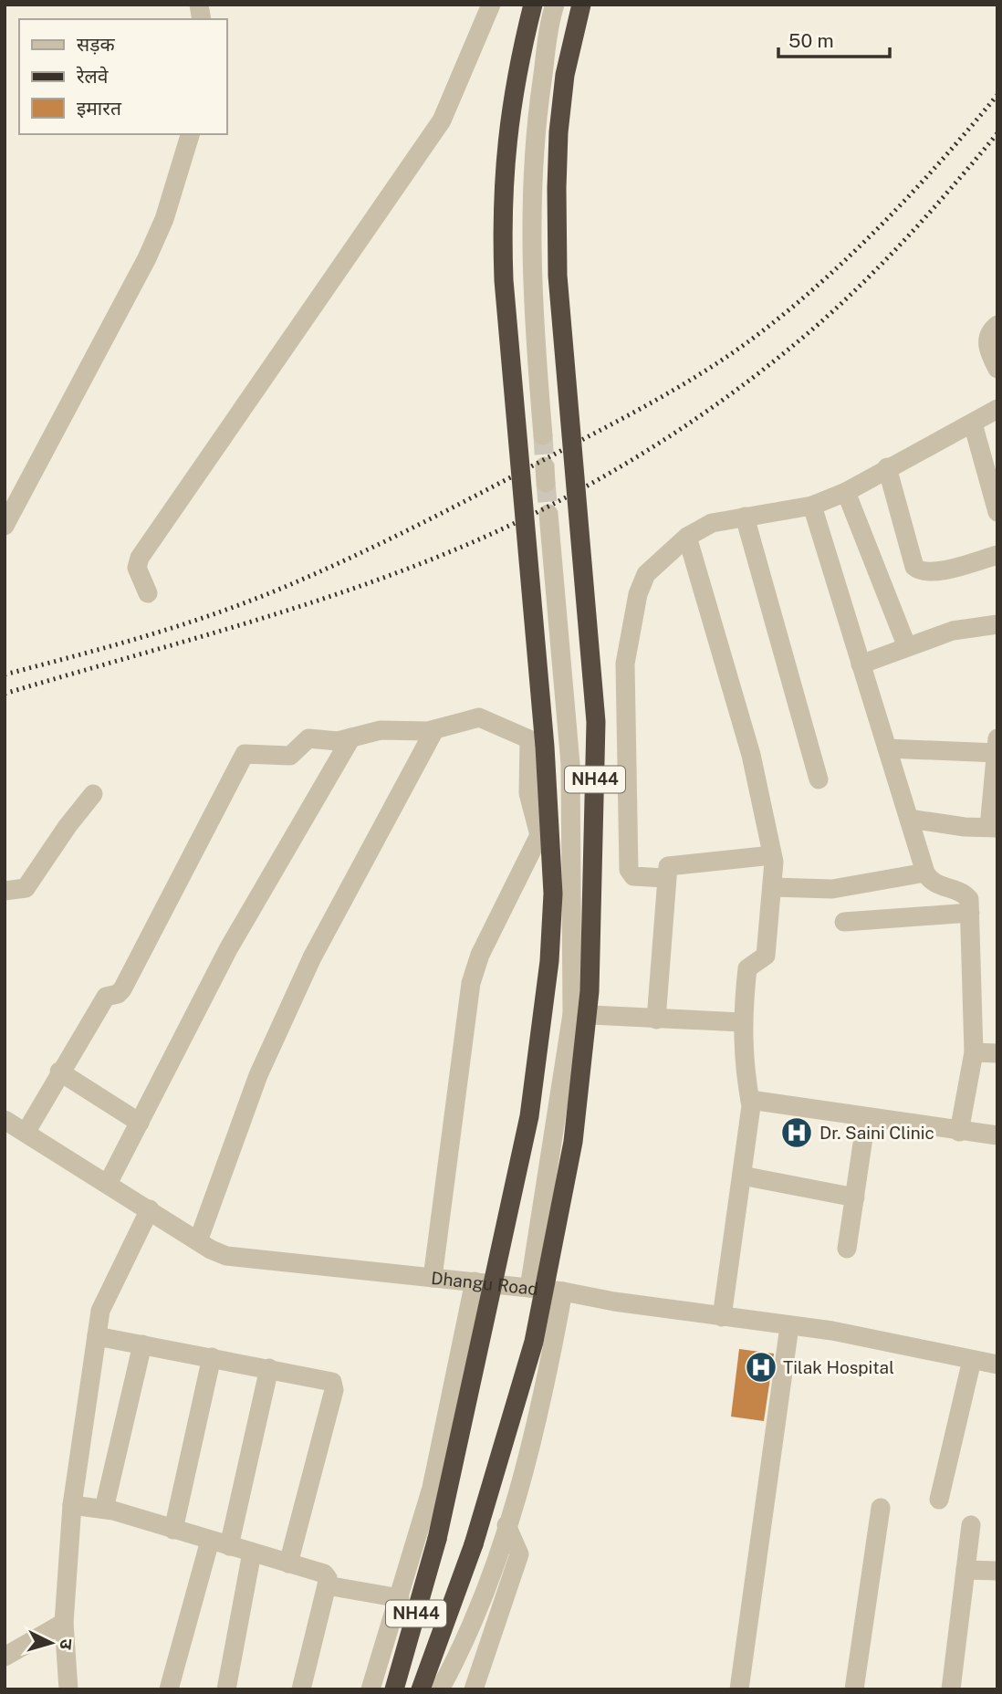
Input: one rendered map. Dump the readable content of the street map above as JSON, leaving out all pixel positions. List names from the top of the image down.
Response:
{
  "streets": {
    "highway": ["NH44"],
    "street": ["Dhangu Road"]
  },
  "places": {
    "hospital": ["Dr. Saini Clinic", "Tilak Hospital"]
  },
  "legend": ["सड़क", "रेलवे", "इमारत"],
  "scale_bar": "50 m",
  "north": "right"
}
